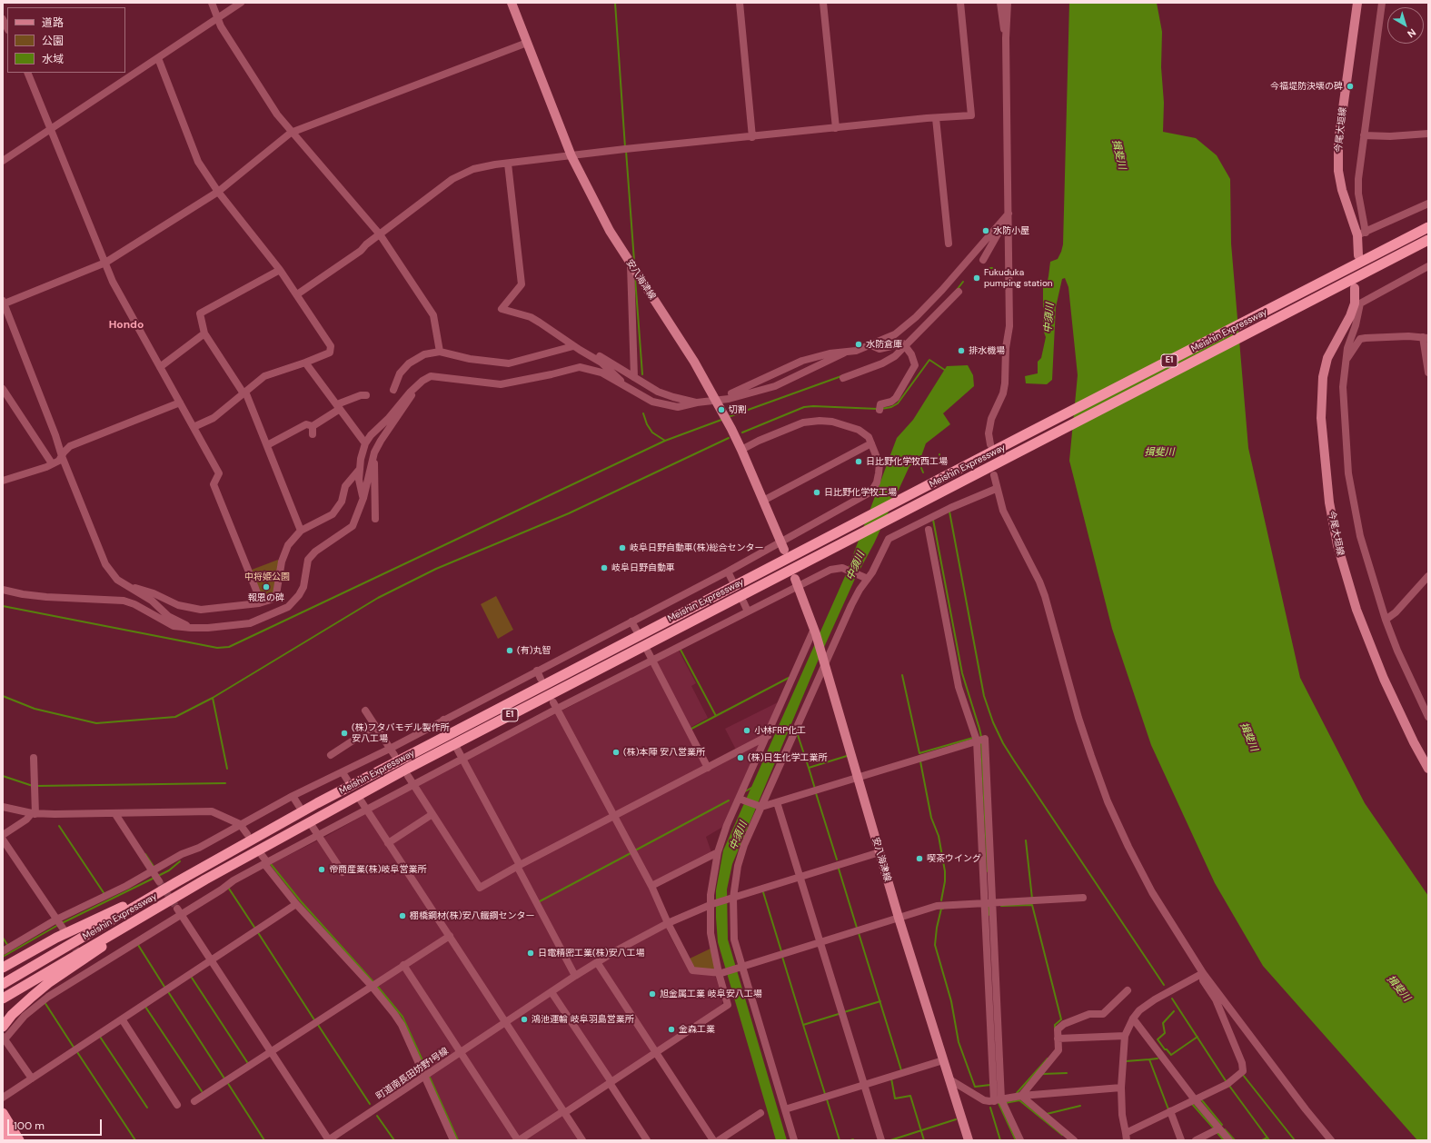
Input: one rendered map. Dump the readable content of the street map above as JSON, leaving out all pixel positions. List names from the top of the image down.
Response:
{
  "streets": {
    "highway": ["Meishin Expressway", "E1"],
    "main road": ["今尾大垣線", "安八海津線"],
    "street": ["町道南長田坊野1号線"]
  },
  "crossings": [
    ["安八海津線", "町道南長田坊野1号線"]
  ],
  "districts": ["Hondo"],
  "water": ["揖斐川", "中須川"],
  "parks": ["中将姫公園"],
  "places": [
    "今福堤防決壊の碑",
    "水防小屋",
    "Fukuduka pumping station",
    "水防倉庫",
    "排水機場",
    "切割",
    "日比野化学牧西工場",
    "日比野化学牧工場",
    "岐阜日野自動車(株)総合センター",
    "岐阜日野自動車",
    "報恩の碑",
    "(有)丸智",
    "小林FRP化工",
    "(株)フタバモデル製作所 安八工場",
    "(株)本陣 安八営業所",
    "(株)日生化学工業所",
    "喫茶ウイング",
    "帝商産業(株)岐阜営業所",
    "棚橋鋼材(株)安八鐵鋼センター",
    "日電精密工業(株)安八工場",
    "旭金属工業 岐阜安八工場",
    "鴻池運輸 岐阜羽島営業所",
    "金森工業"
  ],
  "legend": ["道路", "公園", "水域"],
  "scale_bar": "100 m",
  "north": "bottom right"
}
